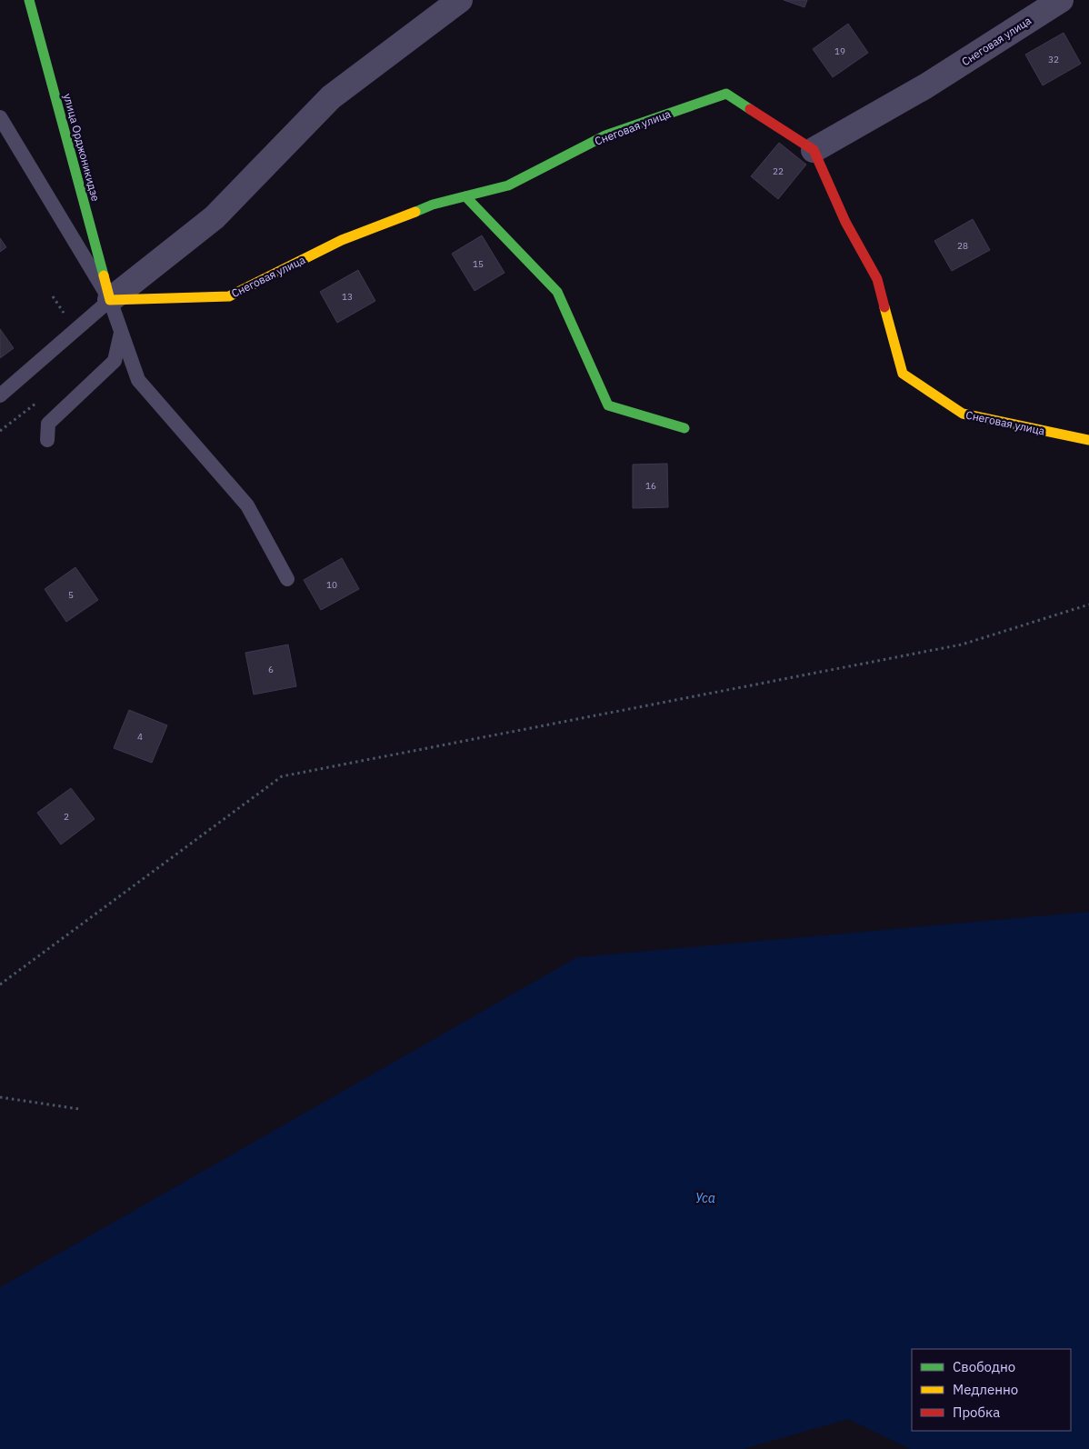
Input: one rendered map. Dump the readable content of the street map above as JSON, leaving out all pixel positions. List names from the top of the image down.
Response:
{
  "streets": {
    "street": ["Снеговая улица", "улица Орджоникидзе"]
  },
  "crossings": [
    ["Снеговая улица", "улица Орджоникидзе"]
  ],
  "water": ["Уса"],
  "house_numbers": [
    "19",
    "32",
    "22",
    "28",
    "15",
    "13",
    "16",
    "10",
    "5",
    "6",
    "4",
    "2"
  ],
  "legend": ["Свободно", "Медленно", "Пробка"]
}
